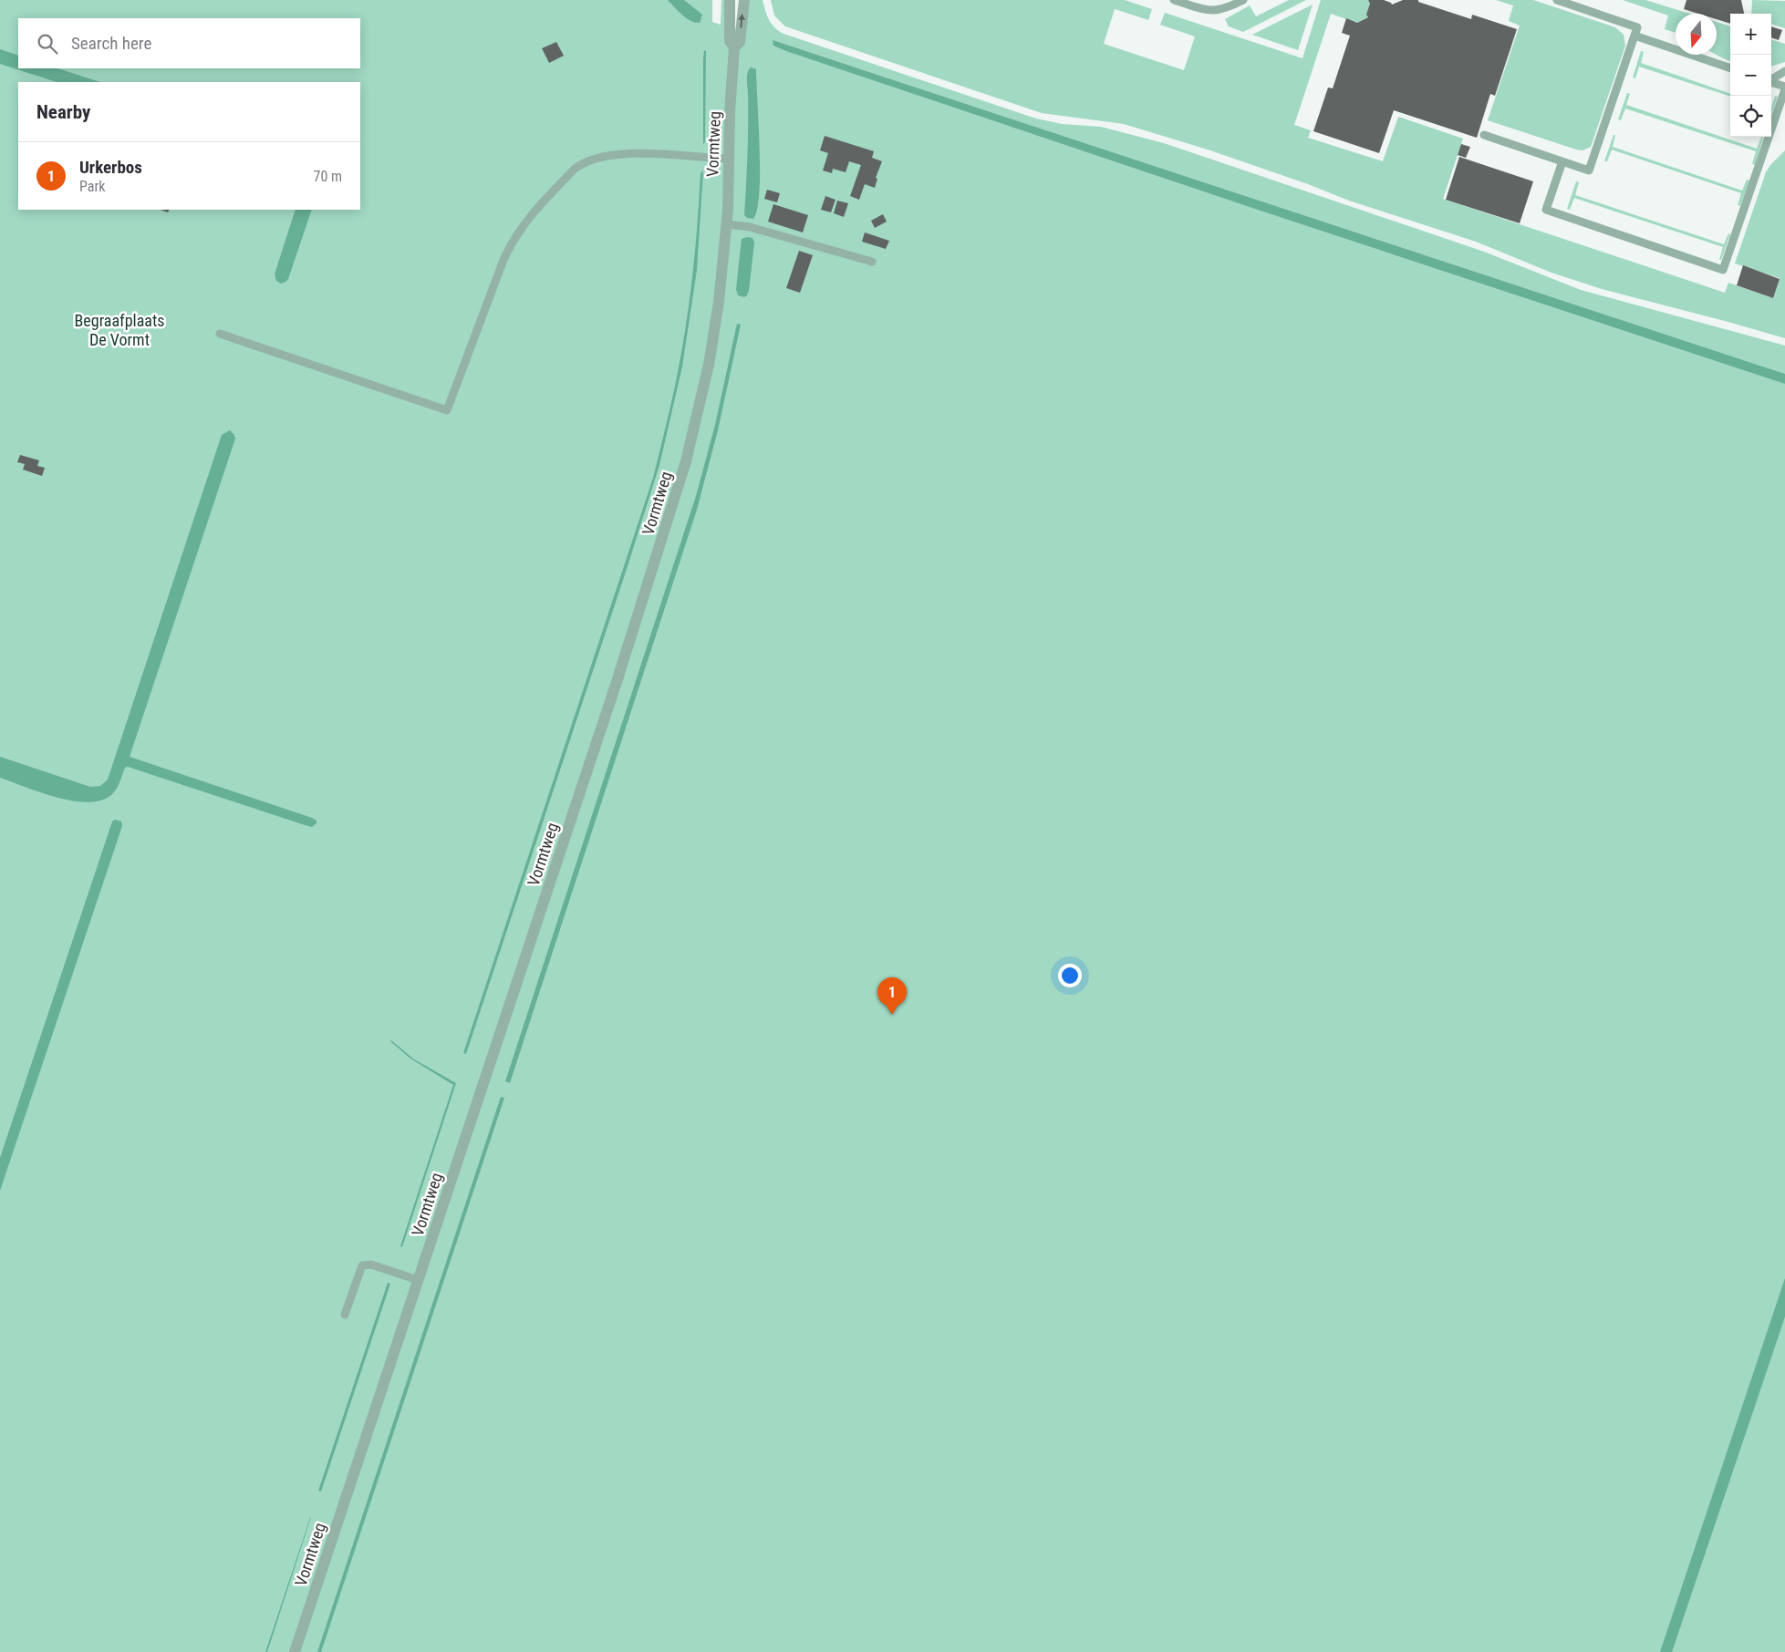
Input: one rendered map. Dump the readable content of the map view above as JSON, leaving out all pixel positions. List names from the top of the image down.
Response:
{
  "streets": {
    "street": ["Vormtweg"]
  },
  "parks": ["Begraafplaats De Vormt"],
  "north": "bottom",
  "page": {
    "map_buttons": ["+", "−"],
    "search": "Search here",
    "heading": "Nearby",
    "list": [
      {
        "mark": "1",
        "name": "Urkerbos",
        "note": "Park",
        "value": "70 m"
      }
    ],
    "pins": "1"
  }
}
